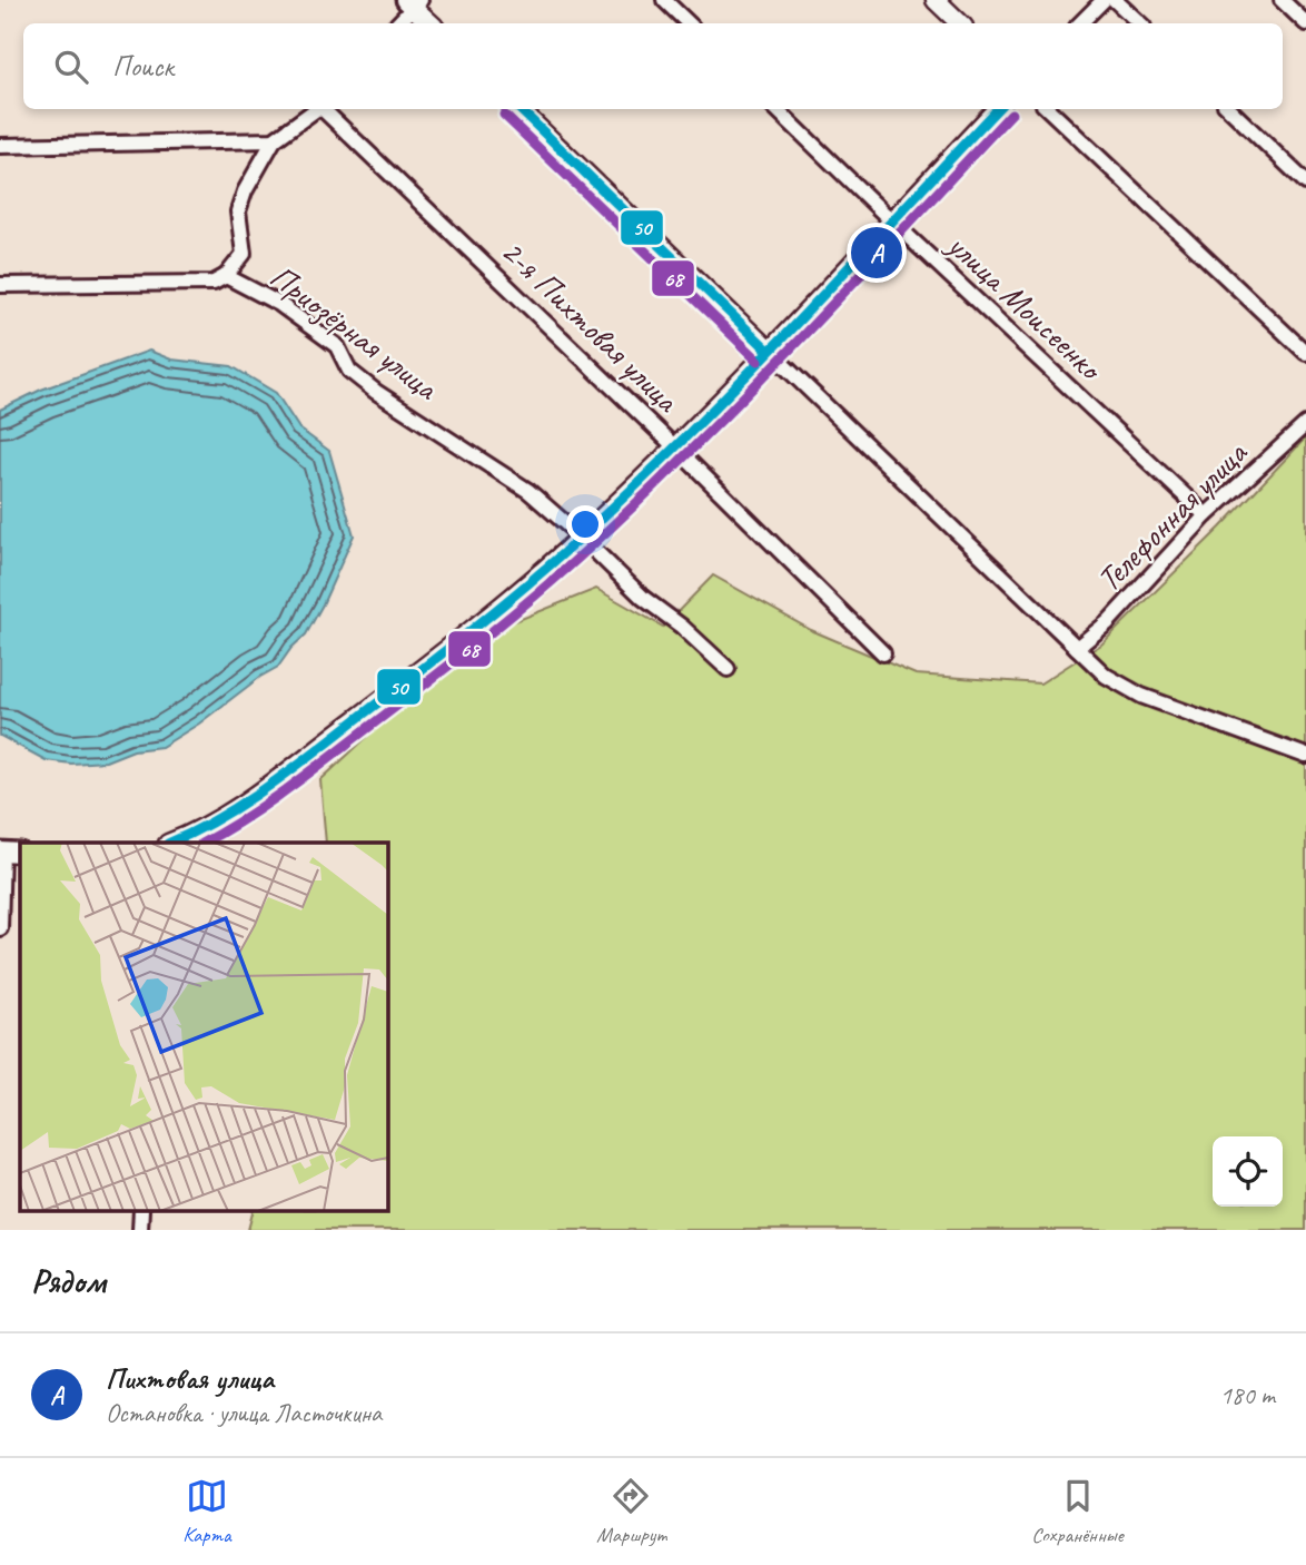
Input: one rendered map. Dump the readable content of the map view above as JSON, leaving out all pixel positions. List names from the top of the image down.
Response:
{
  "streets": {
    "street": [
      "улица Моисеенко",
      "2-я Пихтовая улица",
      "Приозёрная улица",
      "Телефонная улица"
    ]
  },
  "crossings": [
    ["улица Моисеенко", "Телефонная улица"]
  ],
  "lines": ["transit line 50", "transit line 68"],
  "page": {
    "search": "Поиск",
    "pins": "A",
    "heading": "Рядом",
    "list": [
      {
        "mark": "A",
        "name": "Пихтовая улица",
        "note": "Остановка · улица Ласточкина",
        "value": "180 m"
      }
    ],
    "nav": ["Карта", "Маршрут", "Сохранённые"]
  }
}
